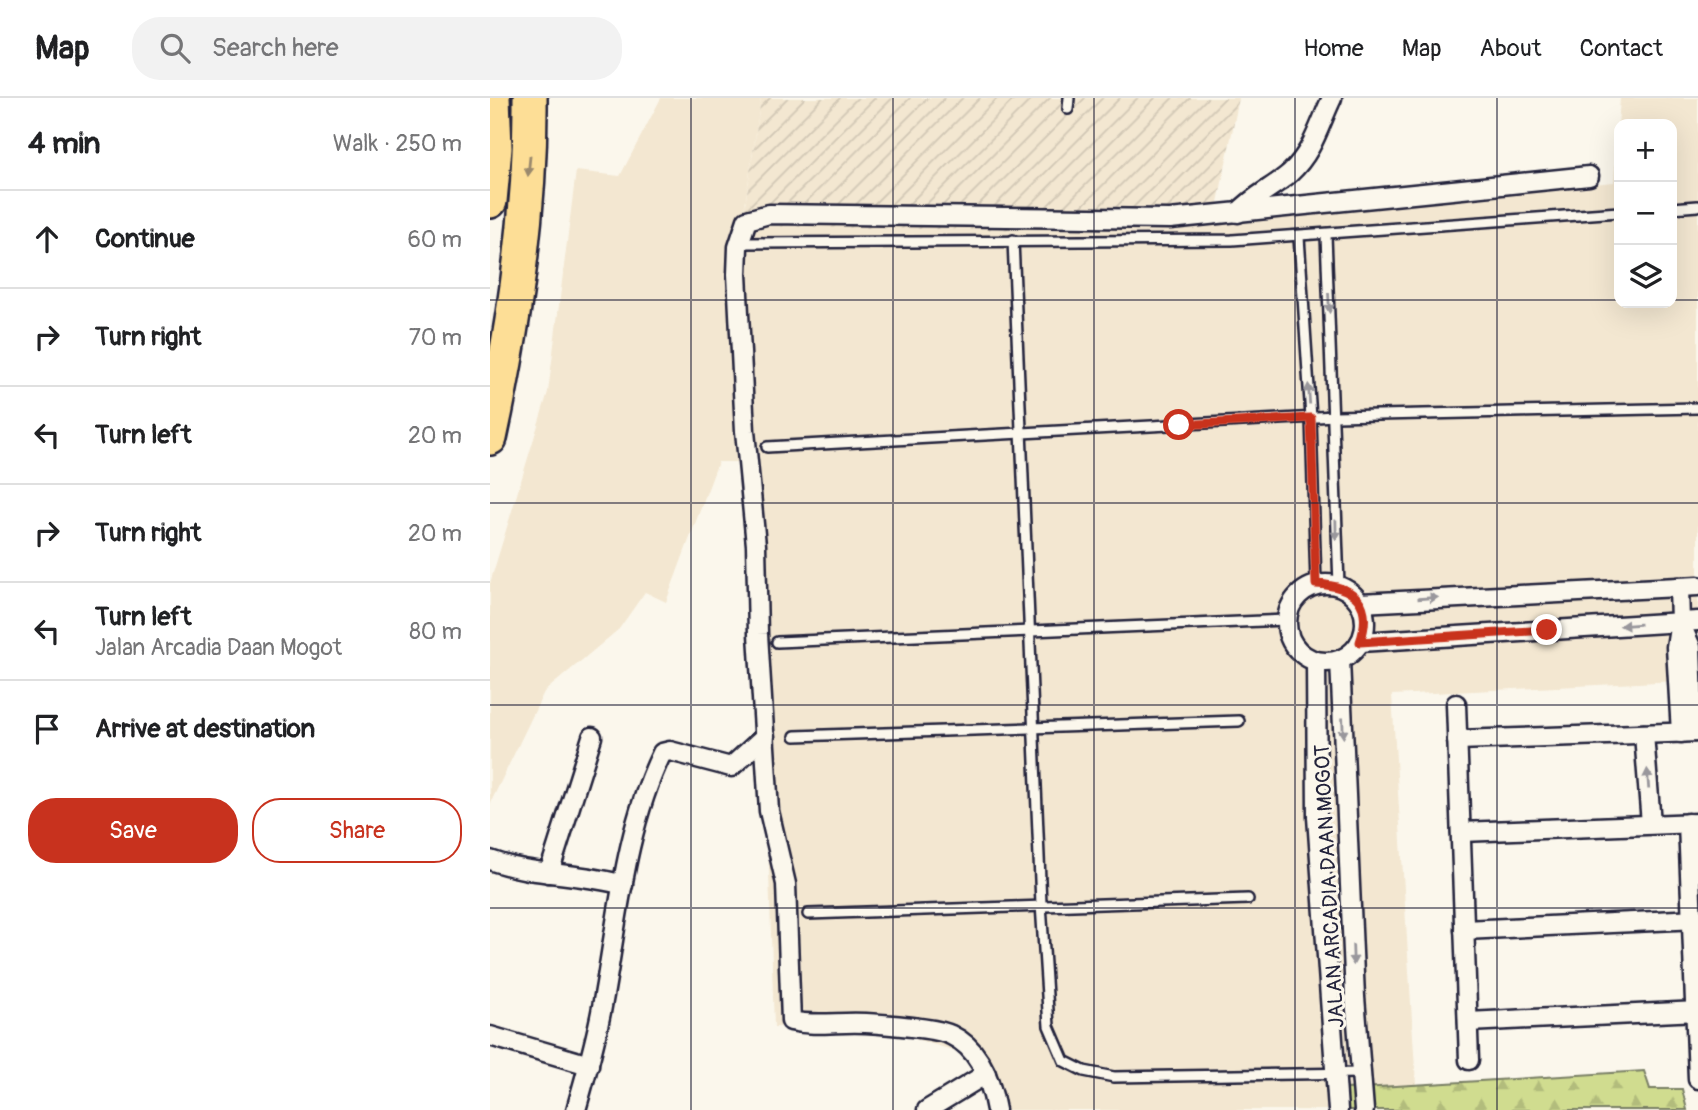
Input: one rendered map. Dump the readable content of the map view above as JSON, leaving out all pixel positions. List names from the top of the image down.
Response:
{
  "streets": {
    "street": ["JALAN ARCADIA DAAN MOGOT"]
  },
  "page": {
    "header": "Map",
    "search": "Search here",
    "nav": [
      "Home",
      "Map",
      "About",
      "Contact"
    ],
    "heading": ["4 min", "Walk · 250 m"],
    "map_buttons": ["+", "−"],
    "list": [
      ["Continue", "60 m"],
      ["Turn right", "70 m"],
      ["Turn left", "20 m"],
      ["Turn right", "20 m"],
      ["Turn left", "Jalan Arcadia Daan Mogot", "80 m"],
      "Arrive at destination"
    ],
    "buttons": ["Save", "Share"]
  }
}
